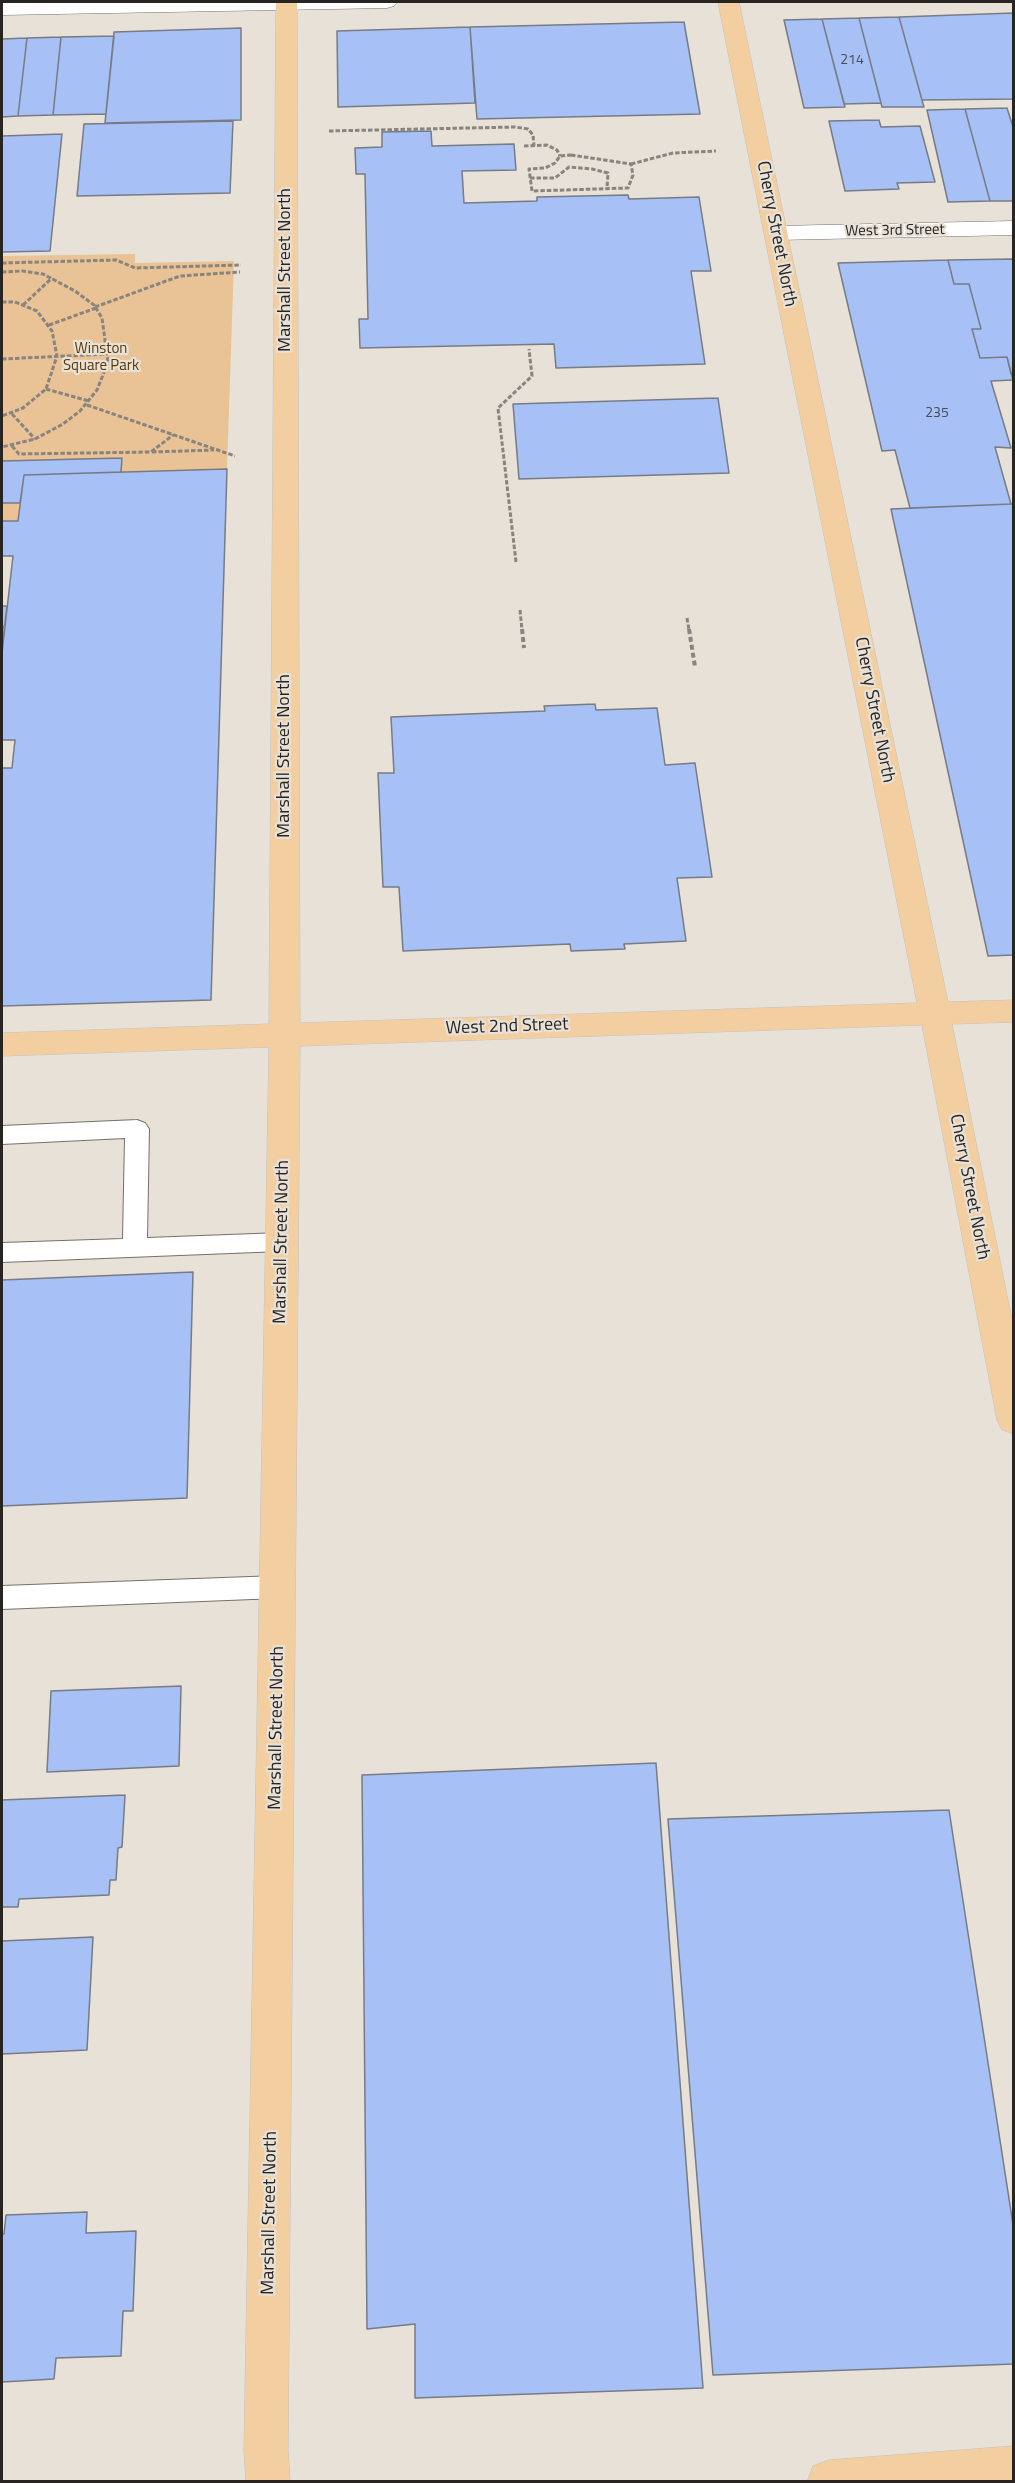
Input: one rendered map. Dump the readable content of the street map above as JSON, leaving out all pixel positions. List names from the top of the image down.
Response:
{
  "streets": {
    "main road": [
      "West 3rd Street",
      "Cherry Street North",
      "Marshall Street North",
      "West 2nd Street"
    ]
  },
  "crossings": [
    ["West 3rd Street", "Cherry Street North"],
    ["Cherry Street North", "West 2nd Street"],
    ["Marshall Street North", "West 2nd Street"]
  ],
  "parks": ["Winston Square Park"],
  "house_numbers": ["214", "235"]
}
